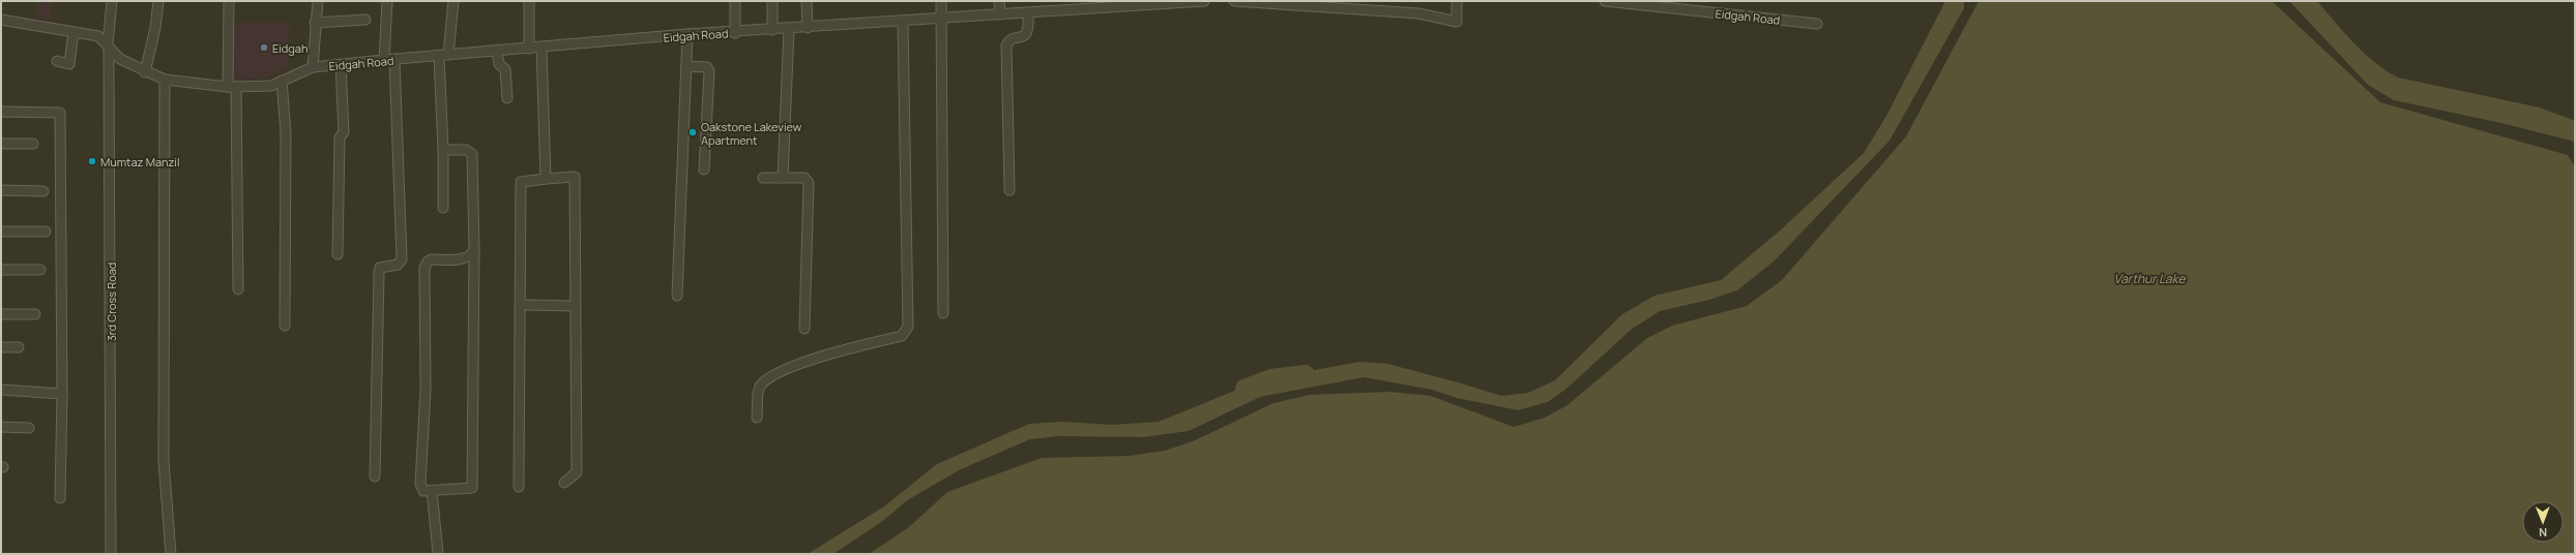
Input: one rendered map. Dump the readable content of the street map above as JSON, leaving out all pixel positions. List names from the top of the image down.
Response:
{
  "streets": {
    "street": ["Eidgah Road", "3rd Cross Road"]
  },
  "crossings": [
    ["Eidgah Road", "3rd Cross Road"]
  ],
  "water": ["Varthur Lake"],
  "places": ["Eidgah", "Oakstone Lakeview Apartment", "Mumtaz Manzil"],
  "north": "bottom"
}
